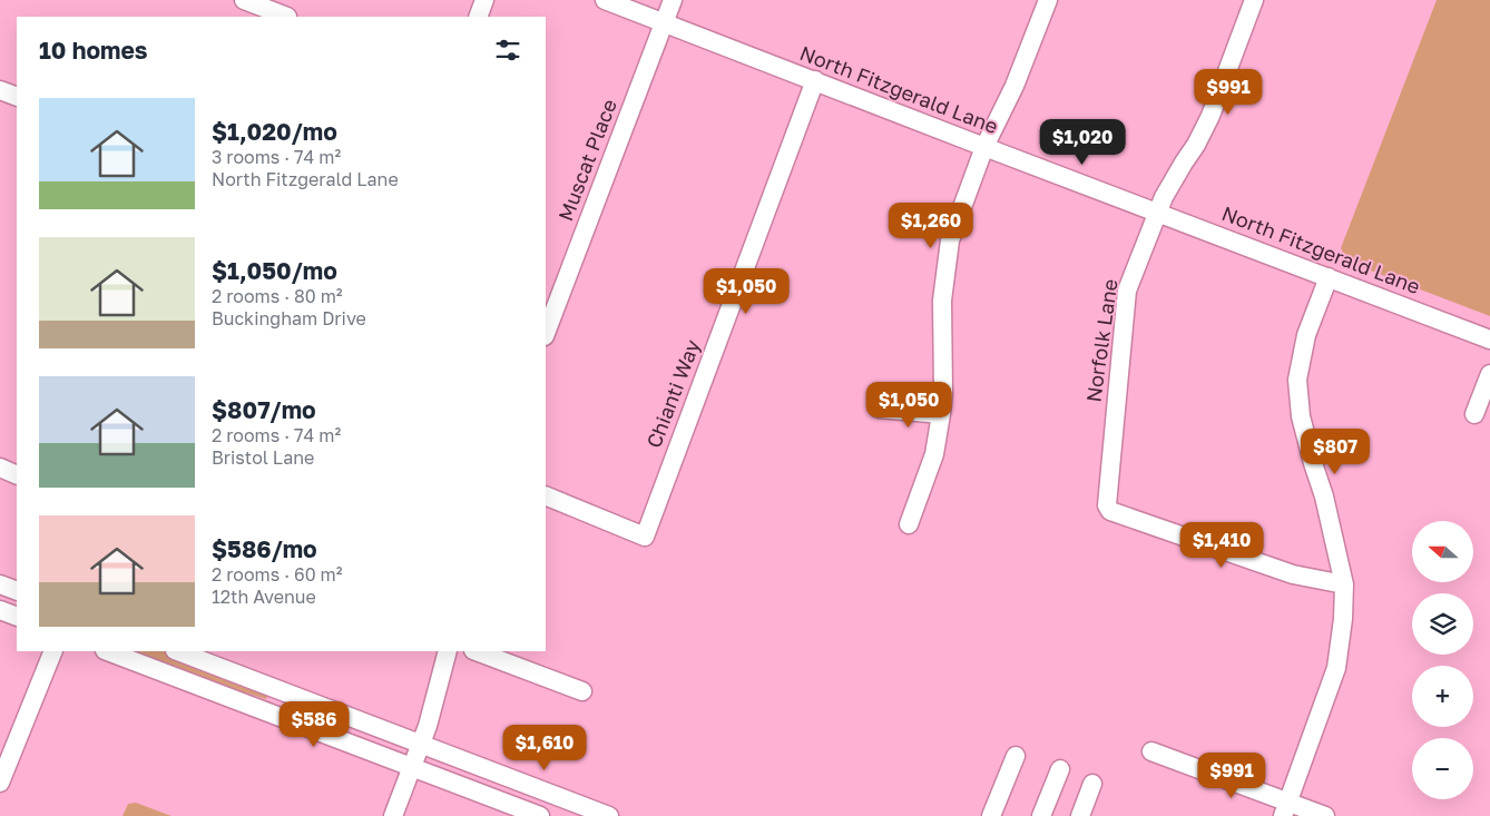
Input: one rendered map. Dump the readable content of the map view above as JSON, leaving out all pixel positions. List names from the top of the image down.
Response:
{
  "streets": {
    "street": [
      "North Fitzgerald Lane",
      "Muscat Place",
      "Norfolk Lane",
      "Chianti Way"
    ]
  },
  "crossings": [
    ["North Fitzgerald Lane", "Muscat Place"],
    ["North Fitzgerald Lane", "Norfolk Lane"],
    ["North Fitzgerald Lane", "Chianti Way"]
  ],
  "north": "left",
  "page": {
    "heading": "10 homes",
    "price": [
      "$991",
      "$1,020",
      "$1,260",
      "$1,050",
      "$1,050",
      "$807",
      "$1,410",
      "$586",
      "$1,610",
      "$991"
    ],
    "list": [
      {
        "name": "$1,020/mo",
        "note": "3 rooms · 74 m² · North Fitzgerald Lane"
      },
      {
        "name": "$1,050/mo",
        "note": "2 rooms · 80 m² · Buckingham Drive"
      },
      {
        "name": "$807/mo",
        "note": "2 rooms · 74 m² · Bristol Lane"
      },
      {
        "name": "$586/mo",
        "note": "2 rooms · 60 m² · 12th Avenue"
      }
    ],
    "map_buttons": ["+", "−"]
  }
}
